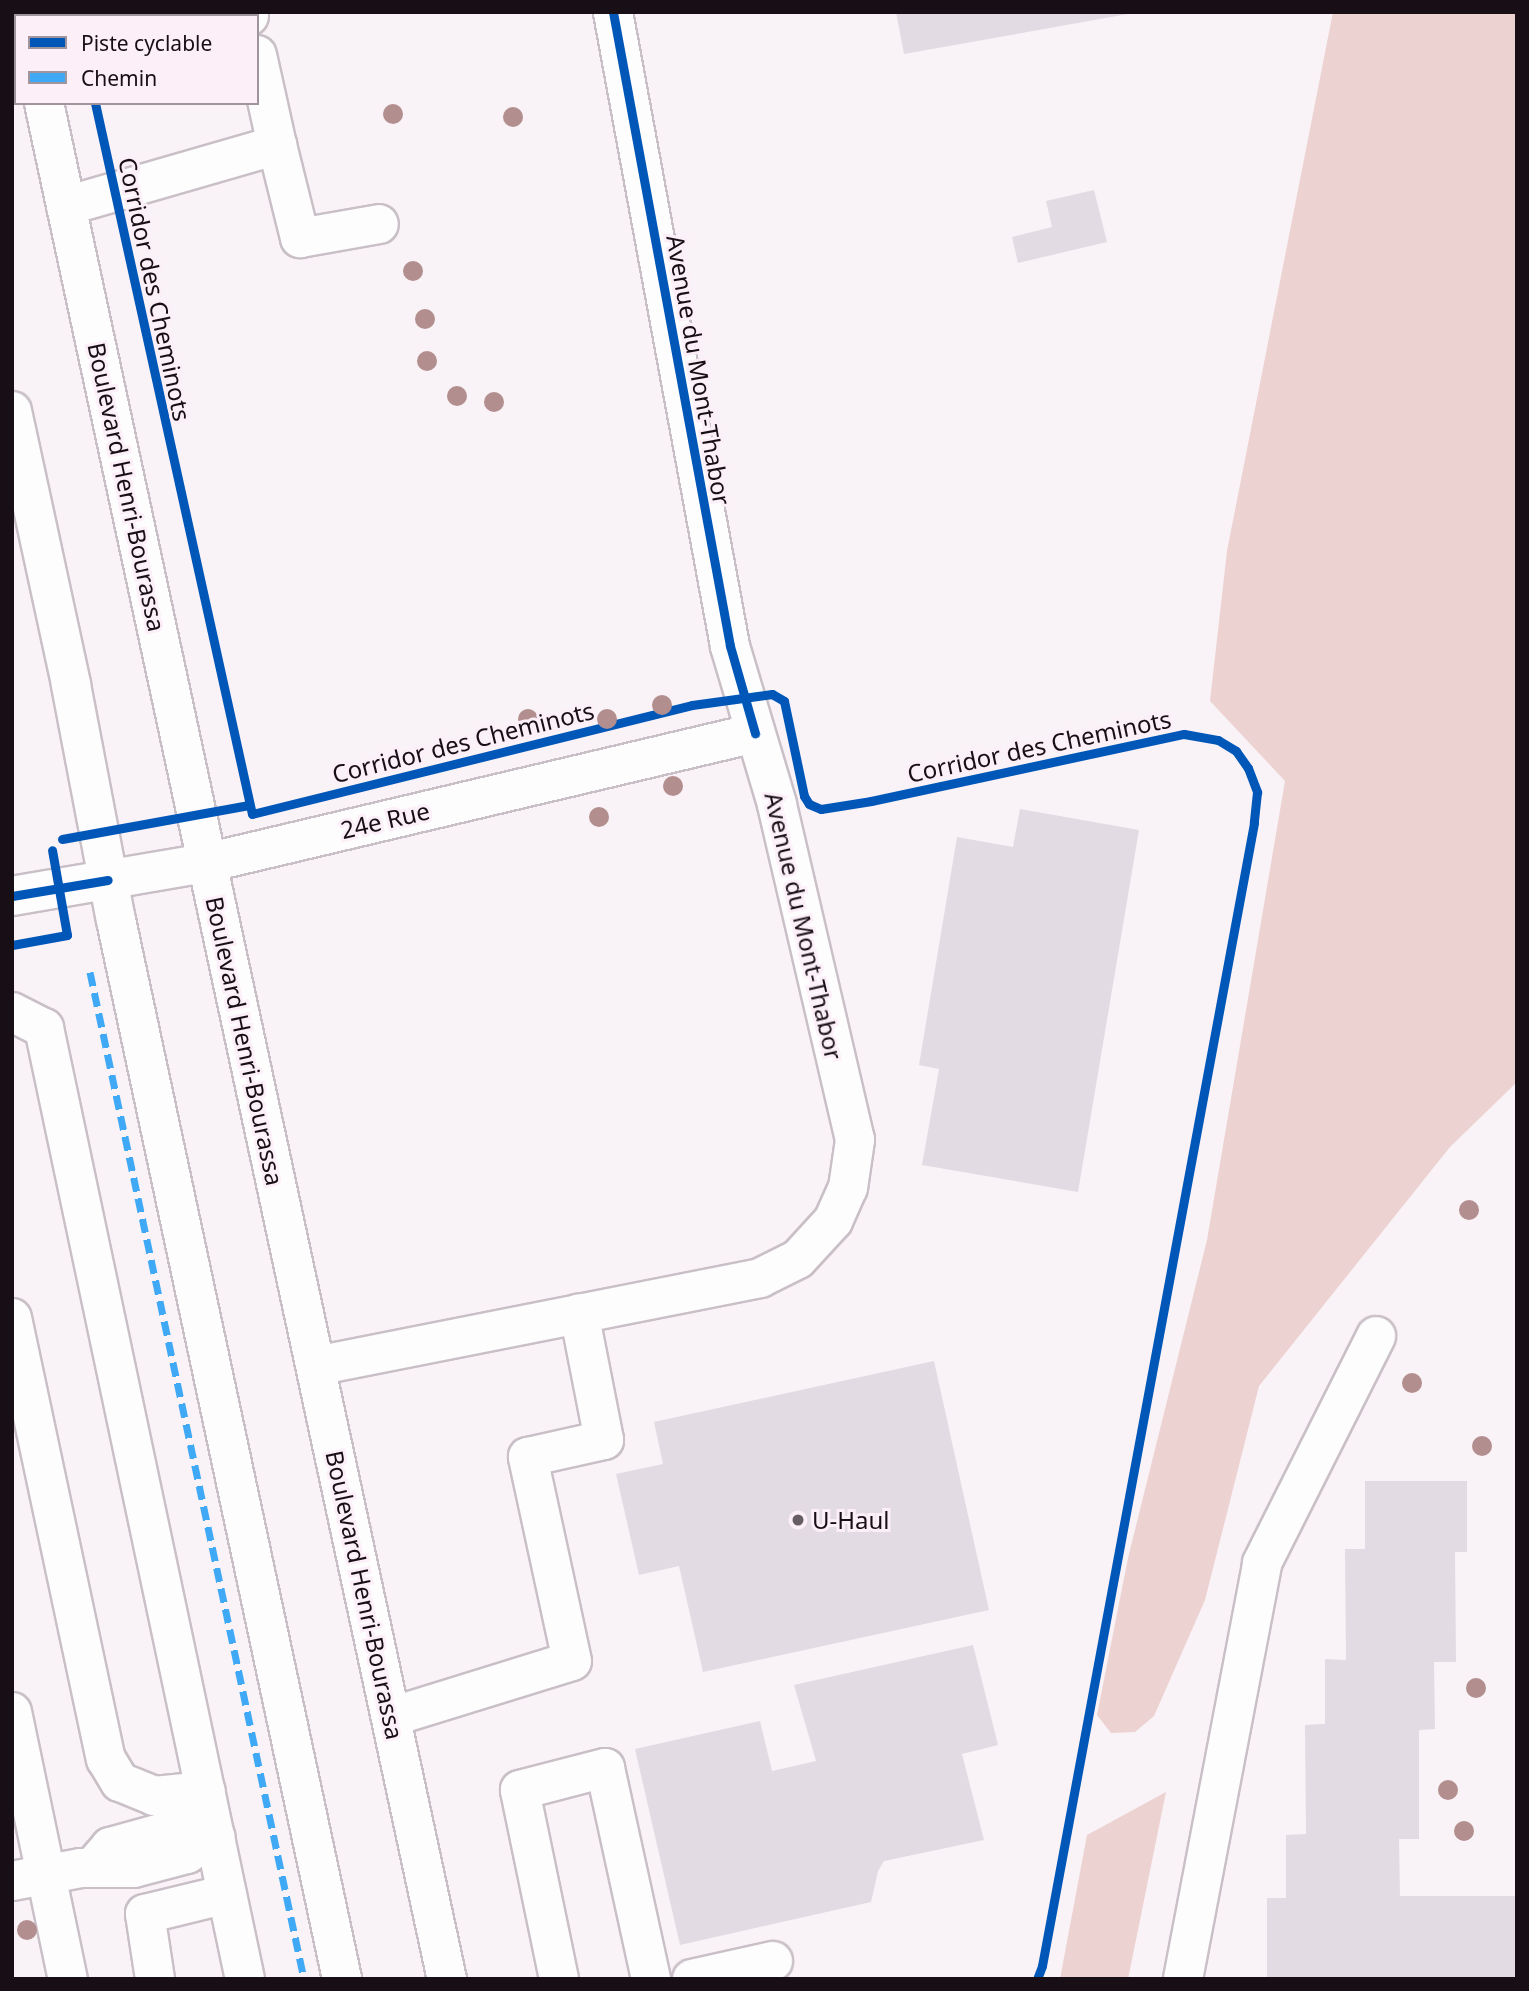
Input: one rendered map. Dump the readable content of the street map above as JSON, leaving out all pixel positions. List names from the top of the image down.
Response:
{
  "streets": {
    "main road": ["Avenue du Mont-Thabor", "Boulevard Henri-Bourassa", "24e Rue"],
    "cycle path": ["Corridor des Cheminots"]
  },
  "crossings": [
    ["Avenue du Mont-Thabor", "Boulevard Henri-Bourassa"],
    ["Avenue du Mont-Thabor", "24e Rue"],
    ["Boulevard Henri-Bourassa", "24e Rue"]
  ],
  "places": ["U-Haul"],
  "legend": ["Piste cyclable", "Chemin"]
}
